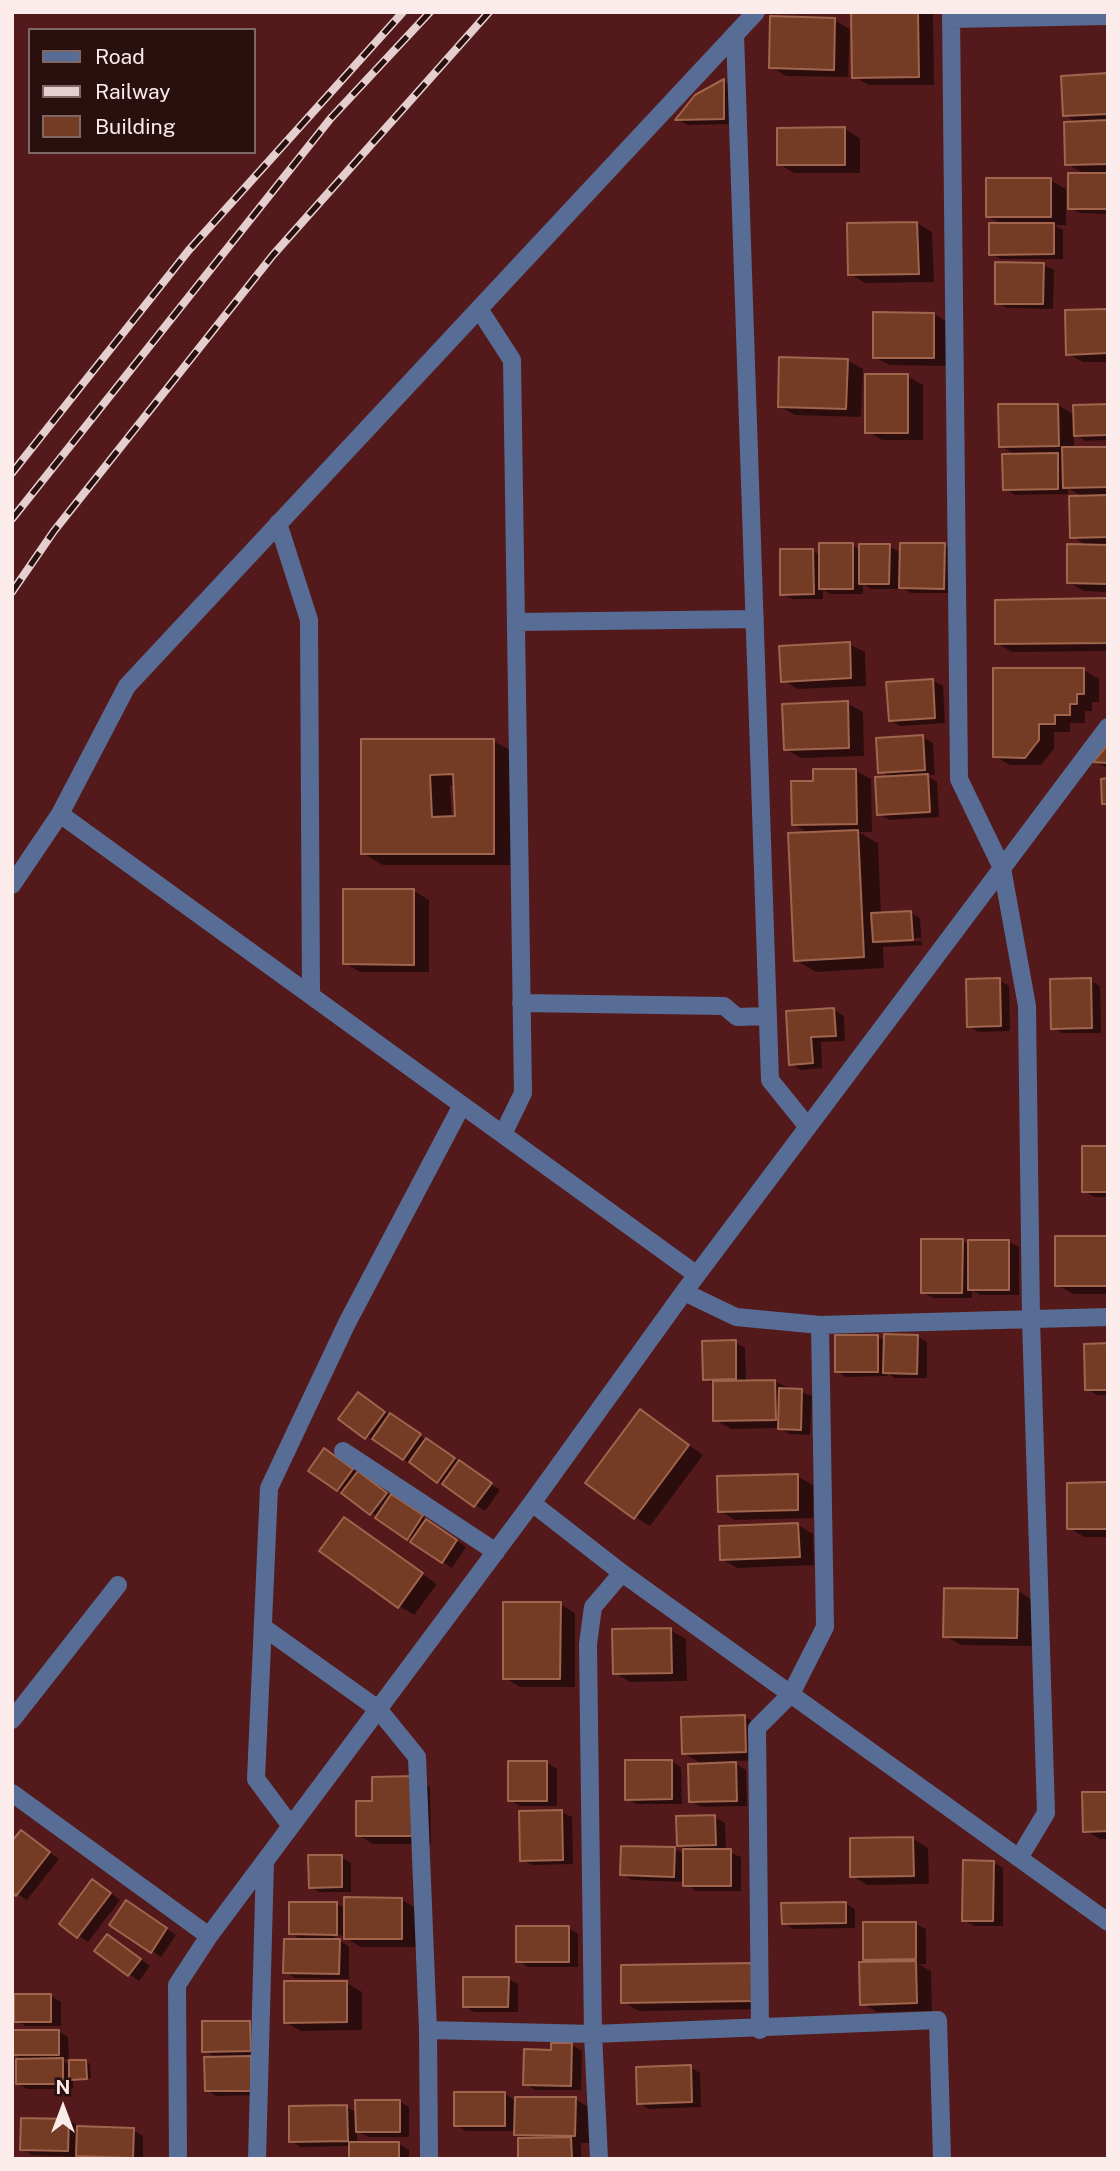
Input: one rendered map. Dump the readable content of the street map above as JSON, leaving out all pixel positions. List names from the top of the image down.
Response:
{
  "legend": ["Road", "Railway", "Building"],
  "north": "top"
}
